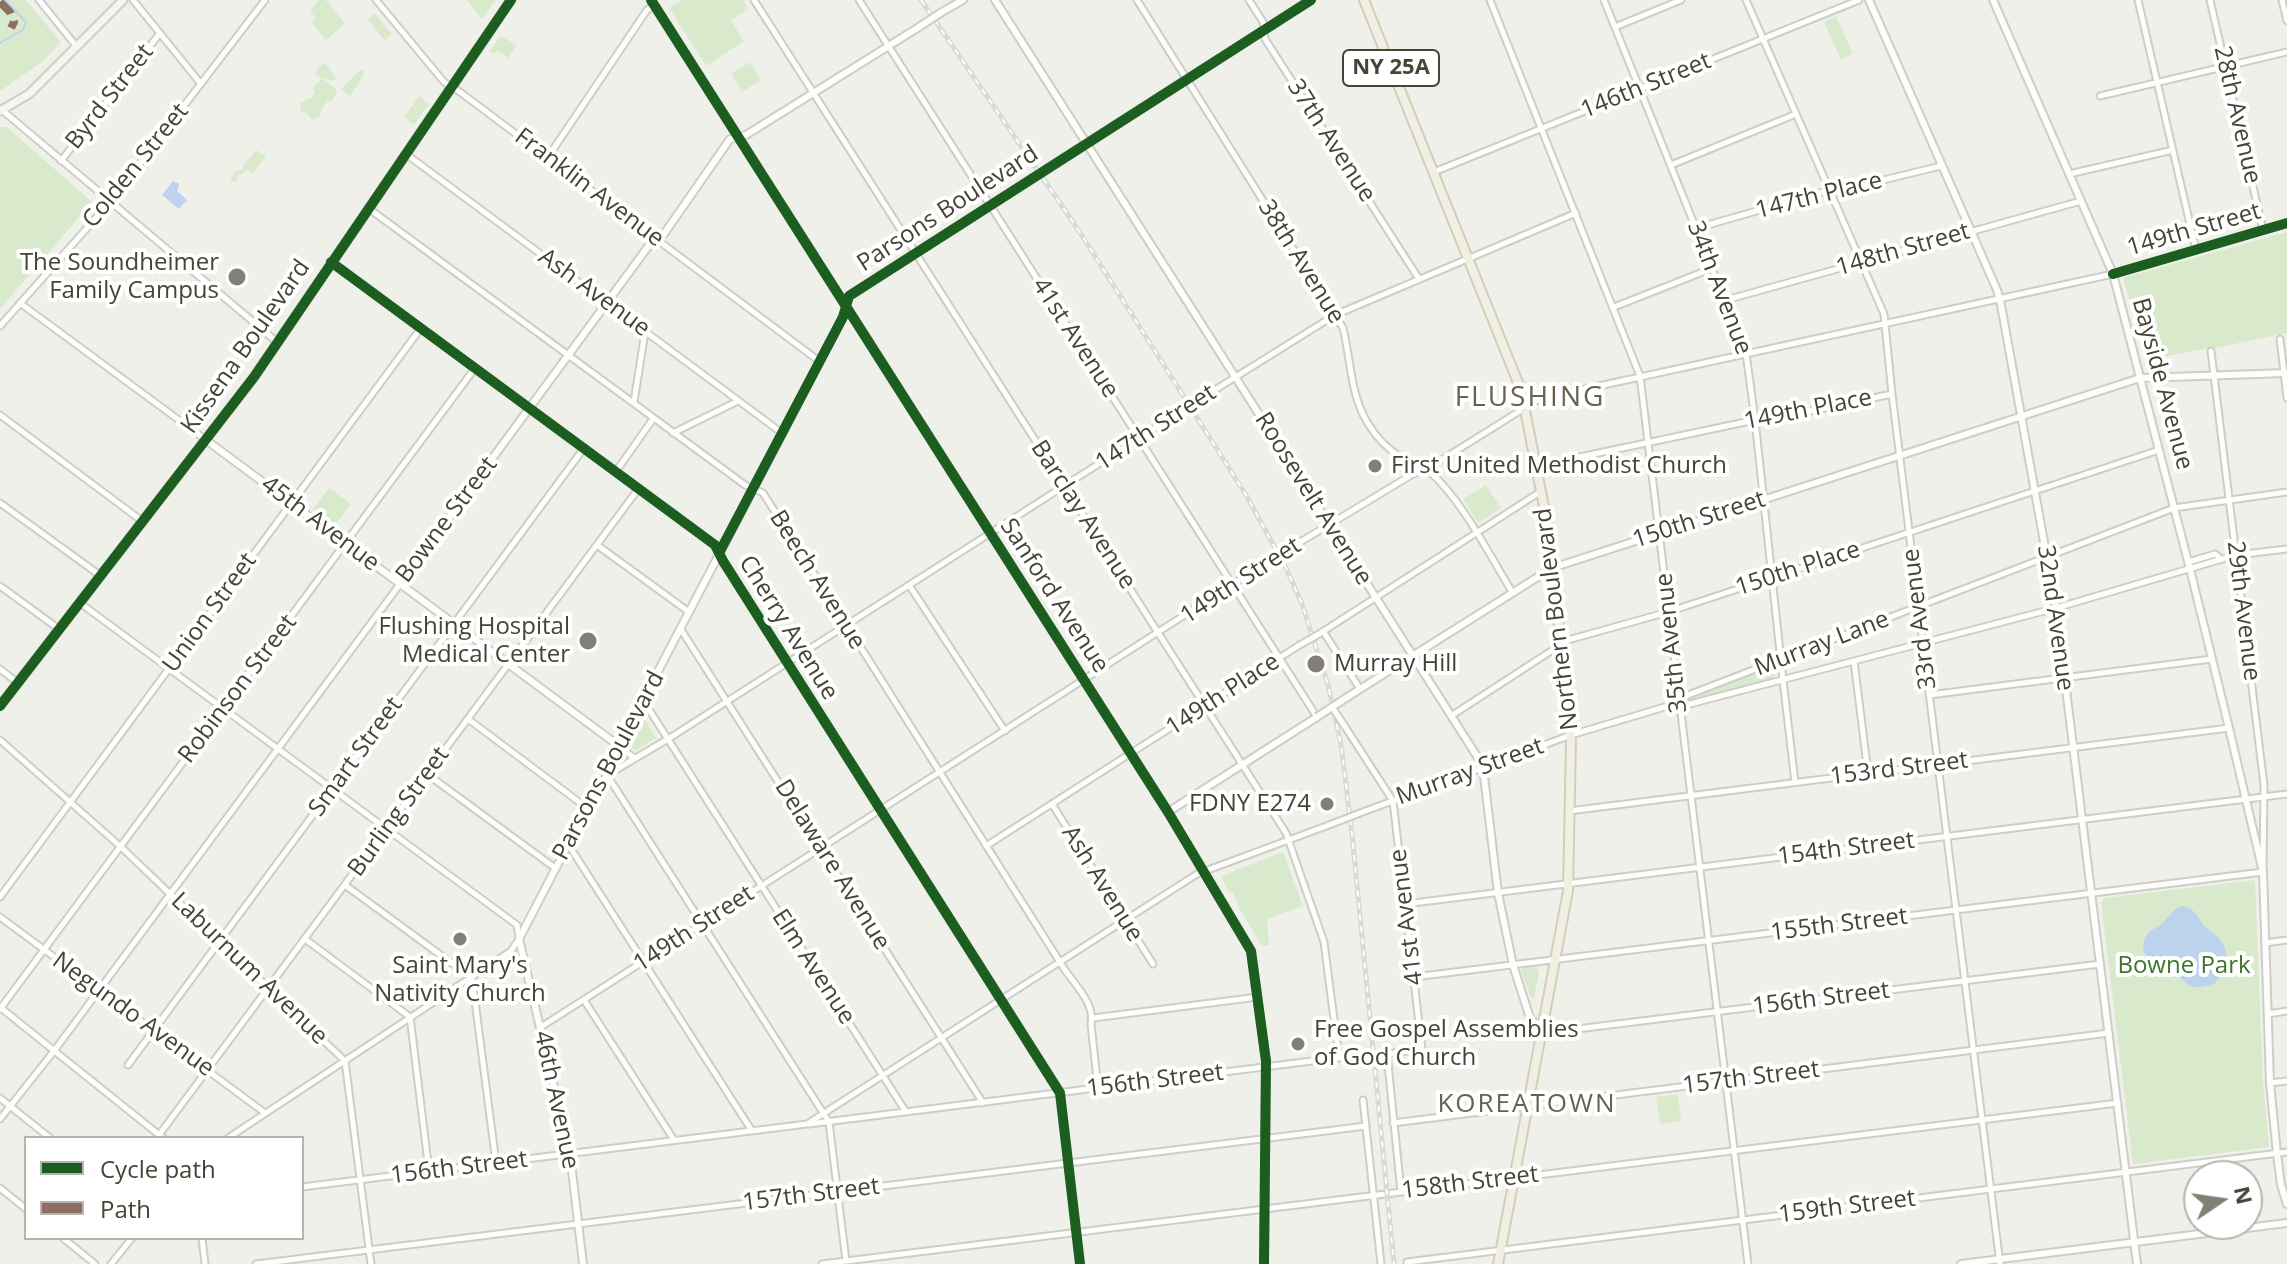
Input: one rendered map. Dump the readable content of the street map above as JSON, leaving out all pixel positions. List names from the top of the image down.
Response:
{
  "streets": {
    "main road": ["NY 25A", "Kissena Boulevard", "Northern Boulevard"],
    "street": [
      "146th Street",
      "Byrd Street",
      "28th Avenue",
      "37th Avenue",
      "Colden Street",
      "Franklin Avenue",
      "147th Place",
      "Parsons Boulevard",
      "149th Street",
      "148th Street",
      "38th Avenue",
      "34th Avenue",
      "Ash Avenue",
      "41st Avenue",
      "Bayside Avenue",
      "149th Place",
      "147th Street",
      "Roosevelt Avenue",
      "Barclay Avenue",
      "Bowne Street",
      "150th Street",
      "45th Avenue",
      "150th Place",
      "Beech Avenue",
      "Sanford Avenue",
      "29th Avenue",
      "Union Street",
      "32nd Avenue",
      "33rd Avenue",
      "Cherry Avenue",
      "35th Avenue",
      "Murray Lane",
      "Robinson Street",
      "Smart Street",
      "153rd Street",
      "Murray Street",
      "Burling Street",
      "154th Street",
      "Delaware Avenue",
      "155th Street",
      "Elm Avenue",
      "Laburnum Avenue",
      "156th Street",
      "Negundo Avenue",
      "157th Street",
      "46th Avenue",
      "158th Street",
      "159th Street"
    ]
  },
  "crossings": [
    ["146th Street", "34th Avenue"],
    ["146th Street", "Northern Boulevard"],
    ["146th Street", "33rd Avenue"],
    ["146th Street", "35th Avenue"],
    ["28th Avenue", "149th Street"],
    ["37th Avenue", "Parsons Boulevard"],
    ["37th Avenue", "147th Street"],
    ["Colden Street", "45th Avenue"],
    ["Franklin Avenue", "Parsons Boulevard"],
    ["Franklin Avenue", "Kissena Boulevard"],
    ["Franklin Avenue", "Bowne Street"],
    ["147th Place", "34th Avenue"],
    ["147th Place", "32nd Avenue"],
    ["147th Place", "33rd Avenue"],
    ["Parsons Boulevard", "38th Avenue"],
    ["Parsons Boulevard", "Ash Avenue"],
    ["Parsons Boulevard", "41st Avenue"],
    ["Parsons Boulevard", "147th Street"],
    ["Parsons Boulevard", "Roosevelt Avenue"],
    ["Parsons Boulevard", "Barclay Avenue"],
    ["Parsons Boulevard", "45th Avenue"],
    ["Parsons Boulevard", "Beech Avenue"],
    ["Parsons Boulevard", "Sanford Avenue"],
    ["Parsons Boulevard", "Cherry Avenue"],
    ["Parsons Boulevard", "Delaware Avenue"],
    ["Parsons Boulevard", "Elm Avenue"],
    ["Parsons Boulevard", "Laburnum Avenue"],
    ["Parsons Boulevard", "Negundo Avenue"],
    ["Parsons Boulevard", "46th Avenue"],
    ["149th Street", "38th Avenue"],
    ["149th Street", "34th Avenue"],
    ["149th Street", "41st Avenue"],
    ["149th Street", "Bayside Avenue"],
    ["149th Street", "Roosevelt Avenue"],
    ["149th Street", "Barclay Avenue"],
    ["149th Street", "Beech Avenue"],
    ["149th Street", "Sanford Avenue"],
    ["149th Street", "32nd Avenue"],
    ["149th Street", "Northern Boulevard"],
    ["149th Street", "33rd Avenue"],
    ["149th Street", "Cherry Avenue"],
    ["149th Street", "35th Avenue"],
    ["149th Street", "Delaware Avenue"],
    ["149th Street", "Elm Avenue"],
    ["149th Street", "46th Avenue"],
    ["148th Street", "34th Avenue"],
    ["148th Street", "Bayside Avenue"],
    ["148th Street", "32nd Avenue"],
    ["148th Street", "33rd Avenue"],
    ["38th Avenue", "149th Place"],
    ["38th Avenue", "147th Street"],
    ["38th Avenue", "150th Street"],
    ["34th Avenue", "149th Place"],
    ["34th Avenue", "150th Street"],
    ["34th Avenue", "150th Place"],
    ["34th Avenue", "Murray Lane"],
    ["34th Avenue", "153rd Street"],
    ["34th Avenue", "Murray Street"],
    ["Ash Avenue", "Kissena Boulevard"],
    ["Ash Avenue", "149th Place"],
    ["Ash Avenue", "Bowne Street"],
    ["Ash Avenue", "Murray Street"],
    ["41st Avenue", "149th Place"],
    ["41st Avenue", "147th Street"],
    ["41st Avenue", "Bowne Street"],
    ["41st Avenue", "150th Street"],
    ["41st Avenue", "Murray Street"],
    ["41st Avenue", "154th Street"],
    ["41st Avenue", "155th Street"],
    ["41st Avenue", "157th Street"],
    ["Kissena Boulevard", "45th Avenue"],
    ["Kissena Boulevard", "Beech Avenue"],
    ["Kissena Boulevard", "Cherry Avenue"],
    ["Bayside Avenue", "150th Street"],
    ["Bayside Avenue", "150th Place"],
    ["Bayside Avenue", "29th Avenue"],
    ["Bayside Avenue", "Murray Lane"],
    ["Bayside Avenue", "153rd Street"],
    ["Bayside Avenue", "Murray Street"],
    ["Bayside Avenue", "154th Street"],
    ["Bayside Avenue", "155th Street"],
    ["149th Place", "Roosevelt Avenue"],
    ["149th Place", "Barclay Avenue"],
    ["149th Place", "Beech Avenue"],
    ["149th Place", "Sanford Avenue"],
    ["149th Place", "Northern Boulevard"],
    ["149th Place", "33rd Avenue"],
    ["149th Place", "35th Avenue"],
    ["147th Street", "Roosevelt Avenue"],
    ["147th Street", "Barclay Avenue"],
    ["147th Street", "Beech Avenue"],
    ["147th Street", "Sanford Avenue"],
    ["147th Street", "Northern Boulevard"],
    ["147th Street", "Cherry Avenue"],
    ["147th Street", "35th Avenue"],
    ["147th Street", "Delaware Avenue"],
    ["147th Street", "Elm Avenue"],
    ["Roosevelt Avenue", "150th Street"],
    ["Roosevelt Avenue", "150th Place"],
    ["Roosevelt Avenue", "Northern Boulevard"],
    ["Roosevelt Avenue", "Murray Street"],
    ["Roosevelt Avenue", "154th Street"],
    ["Roosevelt Avenue", "155th Street"],
    ["Roosevelt Avenue", "156th Street"],
    ["Barclay Avenue", "Bowne Street"],
    ["Barclay Avenue", "150th Street"],
    ["Barclay Avenue", "Murray Street"],
    ["Barclay Avenue", "156th Street"],
    ["Bowne Street", "45th Avenue"],
    ["Bowne Street", "Beech Avenue"],
    ["Bowne Street", "Sanford Avenue"],
    ["Bowne Street", "Cherry Avenue"],
    ["Bowne Street", "Laburnum Avenue"],
    ["Bowne Street", "Negundo Avenue"],
    ["150th Street", "Sanford Avenue"],
    ["150th Street", "29th Avenue"],
    ["150th Street", "32nd Avenue"],
    ["150th Street", "Northern Boulevard"],
    ["150th Street", "33rd Avenue"],
    ["150th Street", "35th Avenue"],
    ["45th Avenue", "Union Street"],
    ["45th Avenue", "Robinson Street"],
    ["45th Avenue", "Smart Street"],
    ["45th Avenue", "Burling Street"],
    ["150th Place", "32nd Avenue"],
    ["150th Place", "Northern Boulevard"],
    ["150th Place", "33rd Avenue"],
    ["150th Place", "35th Avenue"],
    ["Beech Avenue", "Murray Street"],
    ["Beech Avenue", "156th Street"],
    ["Sanford Avenue", "Murray Street"],
    ["Sanford Avenue", "156th Street"],
    ["Sanford Avenue", "157th Street"],
    ["Sanford Avenue", "158th Street"],
    ["29th Avenue", "Murray Lane"],
    ["29th Avenue", "Murray Street"],
    ["29th Avenue", "154th Street"],
    ["29th Avenue", "155th Street"],
    ["Union Street", "Cherry Avenue"],
    ["Union Street", "Laburnum Avenue"],
    ["32nd Avenue", "Murray Lane"],
    ["32nd Avenue", "153rd Street"],
    ["32nd Avenue", "Murray Street"],
    ["32nd Avenue", "154th Street"],
    ["32nd Avenue", "155th Street"],
    ["32nd Avenue", "156th Street"],
    ["32nd Avenue", "157th Street"],
    ["32nd Avenue", "158th Street"],
    ["32nd Avenue", "159th Street"],
    ["Northern Boulevard", "153rd Street"],
    ["Northern Boulevard", "Murray Street"],
    ["Northern Boulevard", "154th Street"],
    ["Northern Boulevard", "155th Street"],
    ["Northern Boulevard", "156th Street"],
    ["Northern Boulevard", "157th Street"],
    ["Northern Boulevard", "158th Street"],
    ["Northern Boulevard", "159th Street"],
    ["33rd Avenue", "Murray Lane"],
    ["33rd Avenue", "153rd Street"],
    ["33rd Avenue", "Murray Street"],
    ["33rd Avenue", "154th Street"],
    ["33rd Avenue", "155th Street"],
    ["33rd Avenue", "156th Street"],
    ["33rd Avenue", "157th Street"],
    ["33rd Avenue", "158th Street"],
    ["33rd Avenue", "159th Street"],
    ["Cherry Avenue", "Robinson Street"],
    ["Cherry Avenue", "Smart Street"],
    ["Cherry Avenue", "Murray Street"],
    ["Cherry Avenue", "Burling Street"],
    ["Cherry Avenue", "156th Street"],
    ["35th Avenue", "Murray Lane"],
    ["35th Avenue", "153rd Street"],
    ["35th Avenue", "Murray Street"],
    ["35th Avenue", "154th Street"],
    ["35th Avenue", "155th Street"],
    ["35th Avenue", "156th Street"],
    ["35th Avenue", "157th Street"],
    ["35th Avenue", "158th Street"],
    ["35th Avenue", "159th Street"],
    ["Murray Lane", "Murray Street"],
    ["Robinson Street", "Laburnum Avenue"],
    ["Robinson Street", "Negundo Avenue"],
    ["Smart Street", "Laburnum Avenue"],
    ["Smart Street", "Negundo Avenue"],
    ["Murray Street", "Delaware Avenue"],
    ["Murray Street", "Elm Avenue"],
    ["Murray Street", "156th Street"],
    ["Burling Street", "Laburnum Avenue"],
    ["Burling Street", "Negundo Avenue"],
    ["Delaware Avenue", "156th Street"],
    ["Elm Avenue", "156th Street"],
    ["Laburnum Avenue", "156th Street"],
    ["Laburnum Avenue", "157th Street"],
    ["156th Street", "46th Avenue"],
    ["157th Street", "46th Avenue"]
  ],
  "districts": ["FLUSHING", "KOREATOWN"],
  "parks": ["Bowne Park"],
  "places": [
    "The Soundheimer Family Campus",
    "First United Methodist Church",
    "Flushing Hospital Medical Center",
    "Murray Hill",
    "FDNY E274",
    "Saint Mary's Nativity Church",
    "Free Gospel Assemblies of God Church"
  ],
  "legend": ["Cycle path", "Path"],
  "north": "right"
}
